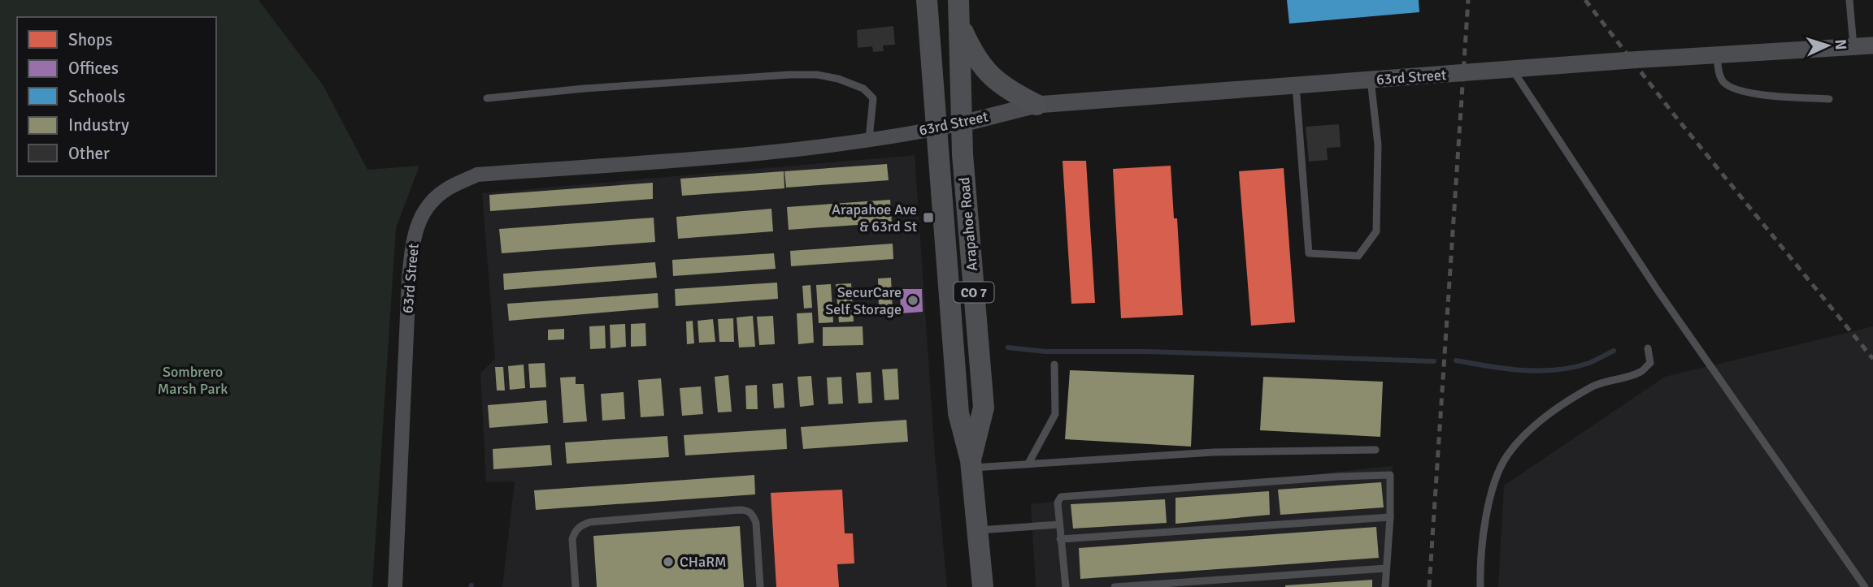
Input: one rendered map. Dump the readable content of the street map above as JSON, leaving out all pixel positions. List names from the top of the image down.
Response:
{
  "streets": {
    "main road": ["Arapahoe Road", "CO 7"],
    "street": ["63rd Street"]
  },
  "crossings": [
    ["63rd Street", "Arapahoe Road"],
    ["63rd Street", "CO 7"],
    ["Arapahoe Road", "CO 7"]
  ],
  "parks": ["Sombrero Marsh Park"],
  "places": {
    "transit": ["Arapahoe Ave & 63rd St"],
    "other": ["SecurCare Self Storage", "CHaRM"]
  },
  "legend": [
    "Shops",
    "Offices",
    "Schools",
    "Industry",
    "Other"
  ],
  "north": "right"
}
